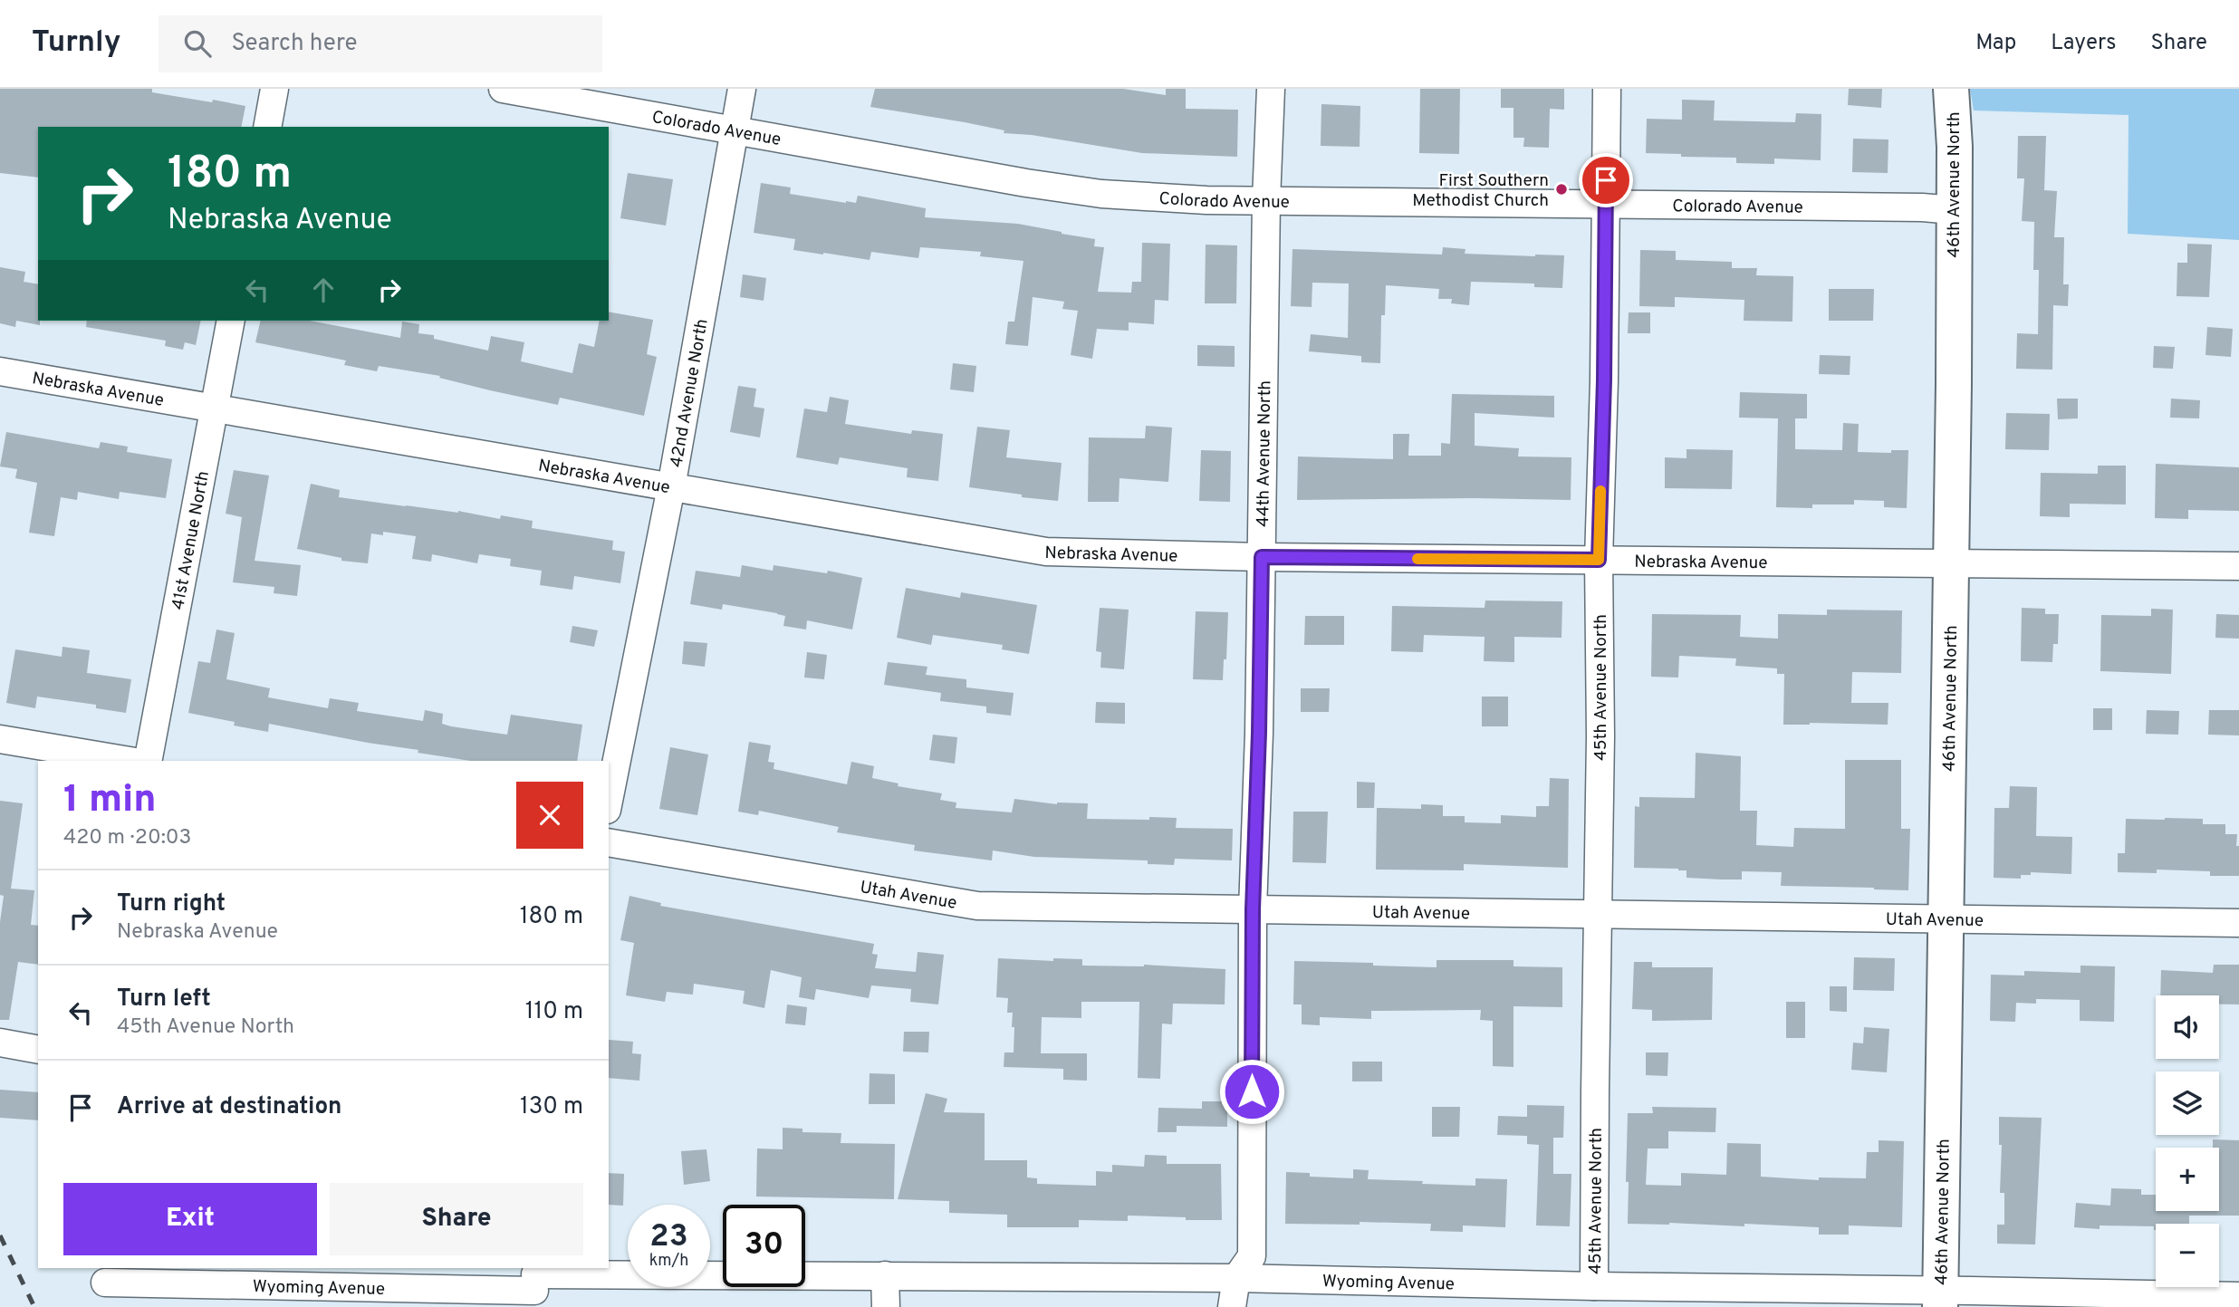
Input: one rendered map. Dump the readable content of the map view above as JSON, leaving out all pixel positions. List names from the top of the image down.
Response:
{
  "streets": {
    "main road": ["46th Avenue North"],
    "street": [
      "Colorado Avenue",
      "Nebraska Avenue",
      "42nd Avenue North",
      "44th Avenue North",
      "41st Avenue North",
      "45th Avenue North",
      "Utah Avenue",
      "Wyoming Avenue"
    ]
  },
  "crossings": [
    ["Colorado Avenue", "46th Avenue North"],
    ["Colorado Avenue", "42nd Avenue North"],
    ["Colorado Avenue", "44th Avenue North"],
    ["Colorado Avenue", "45th Avenue North"],
    ["46th Avenue North", "Nebraska Avenue"],
    ["46th Avenue North", "Utah Avenue"],
    ["46th Avenue North", "Wyoming Avenue"],
    ["Nebraska Avenue", "42nd Avenue North"],
    ["Nebraska Avenue", "44th Avenue North"],
    ["Nebraska Avenue", "41st Avenue North"],
    ["Nebraska Avenue", "45th Avenue North"],
    ["44th Avenue North", "Utah Avenue"],
    ["44th Avenue North", "Wyoming Avenue"],
    ["45th Avenue North", "Utah Avenue"],
    ["45th Avenue North", "Wyoming Avenue"]
  ],
  "places": ["First Southern Methodist Church"],
  "page": {
    "header": "Turnly",
    "search": "Search here",
    "nav": ["Map", "Layers", "Share"],
    "turn": ["180 m", "Nebraska Avenue"],
    "heading": ["1 min", "420 m · 20:03"],
    "list": [
      {
        "name": "Turn right",
        "note": "Nebraska Avenue",
        "value": "180 m"
      },
      {
        "name": "Turn left",
        "note": "45th Avenue North",
        "value": "110 m"
      },
      {
        "name": "Arrive at destination",
        "value": "130 m"
      }
    ],
    "map_buttons": ["+", "−"],
    "buttons": ["Exit", "Share"],
    "speed": "23 km/h",
    "limit": "30"
  }
}
